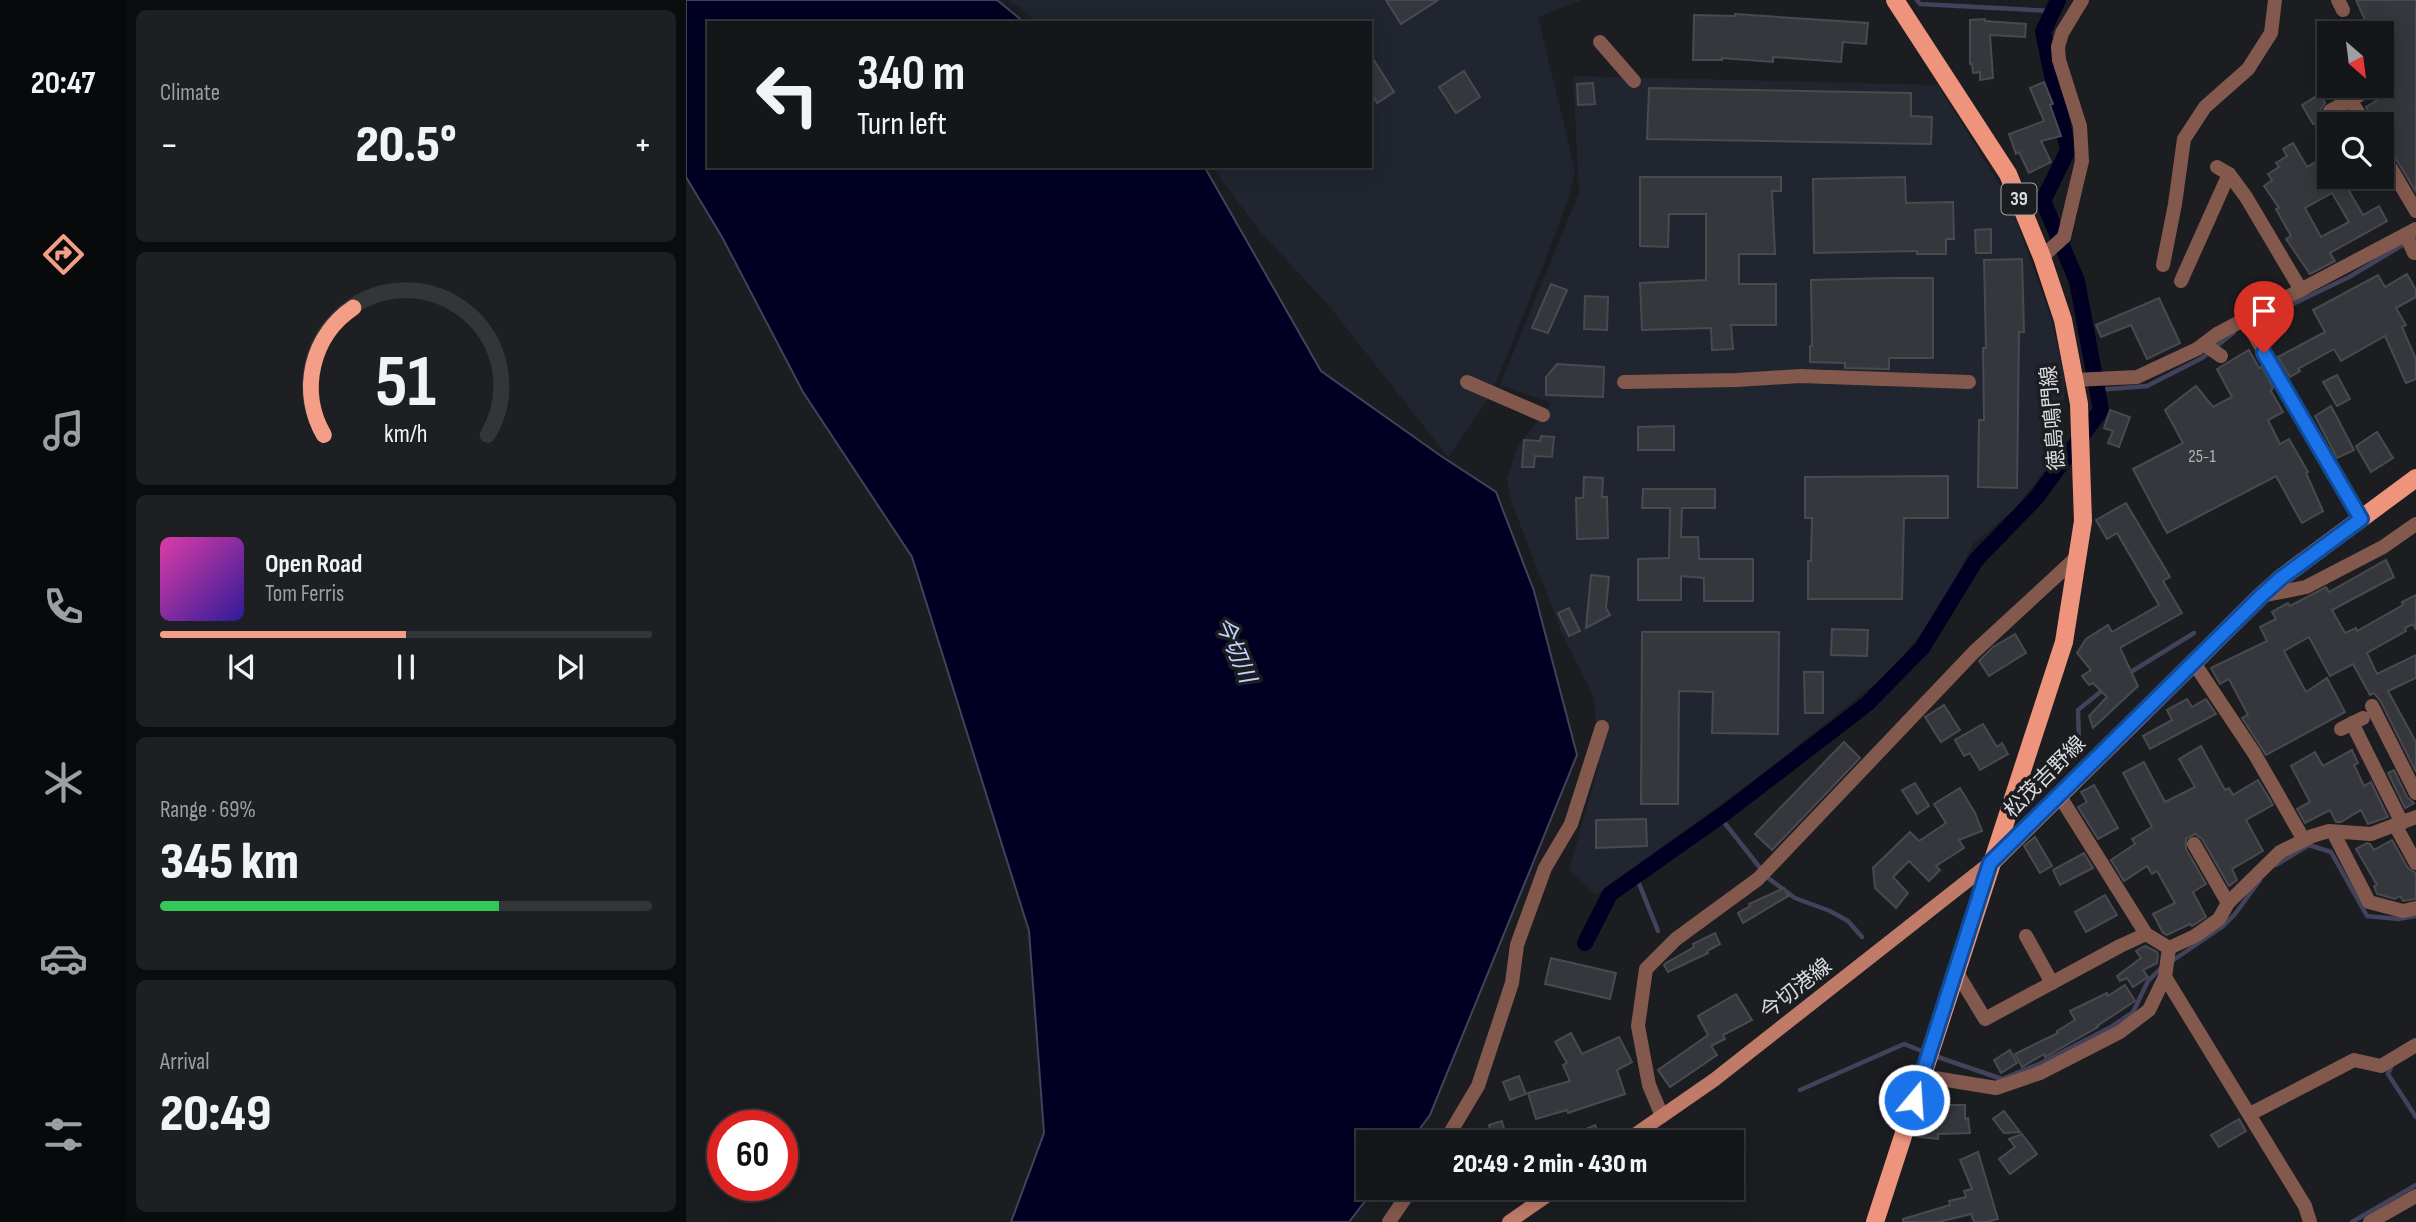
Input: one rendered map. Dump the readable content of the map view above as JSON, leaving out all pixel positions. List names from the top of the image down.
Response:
{
  "streets": {
    "main road": [
      "39",
      "徳島鳴門線",
      "松茂吉野線",
      "今切港線"
    ]
  },
  "crossings": [
    ["徳島鳴門線", "松茂吉野線"],
    ["徳島鳴門線", "今切港線"],
    ["松茂吉野線", "今切港線"]
  ],
  "water": ["今切川"],
  "house_numbers": ["25-1"],
  "north": "bottom right",
  "page": {
    "tabs": "20:47",
    "tile": [
      "Climate",
      ["Range · 69%", "345 km"],
      ["Arrival", "20:49"]
    ],
    "turn": ["340 m", "Turn left"],
    "heat": ["−", "20.5°", "+"],
    "song": ["Open Road", "Tom Ferris"],
    "limit": "60",
    "trip": "20:49 · 2 min · 430 m",
    "gauge": ["51", "km/h"]
  }
}
